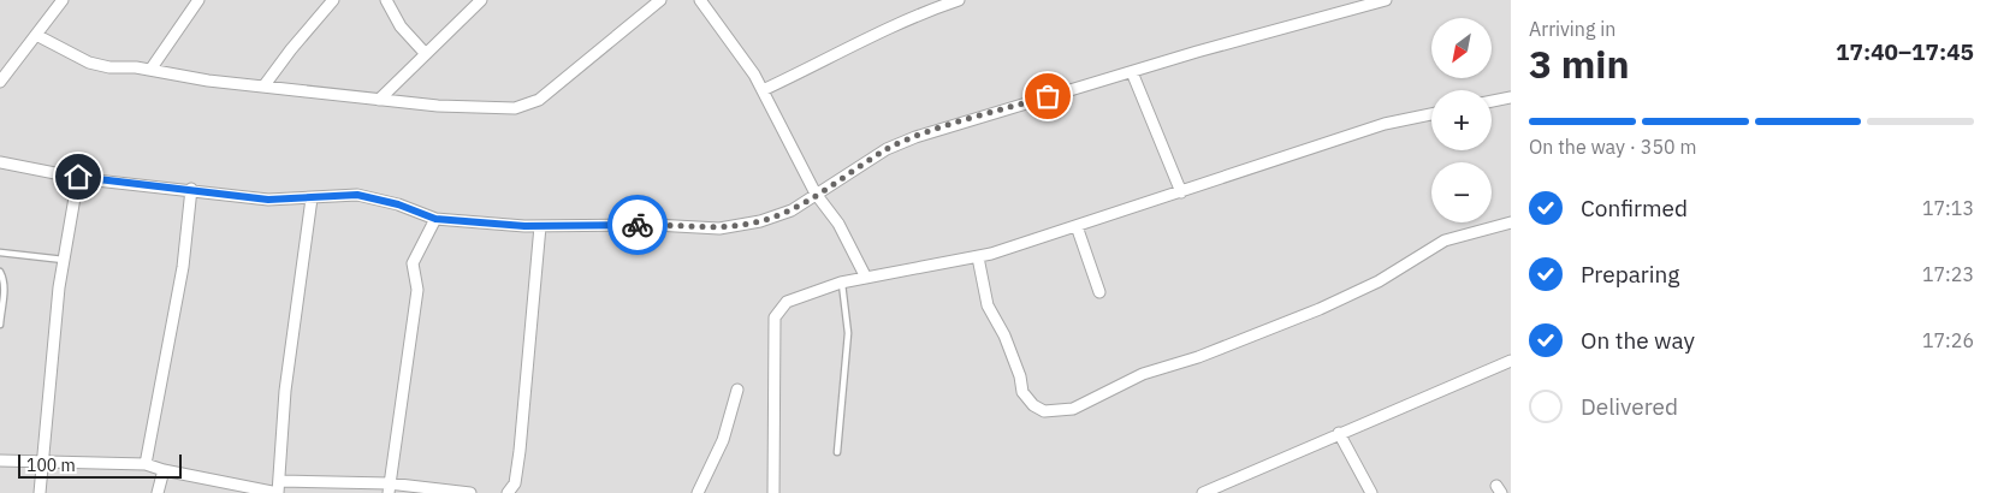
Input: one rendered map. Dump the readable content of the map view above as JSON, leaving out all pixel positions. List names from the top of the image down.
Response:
{
  "scale_bar": "100 m",
  "north": "bottom left",
  "page": {
    "heading": ["3 min", "Arriving in", "17:40–17:45"],
    "map_buttons": ["+", "−"],
    "bar": "On the way · 350 m",
    "list": [
      ["Confirmed", "17:13"],
      ["Preparing", "17:23"],
      ["On the way", "17:26"],
      "Delivered"
    ],
    "scale": "100 m"
  }
}
